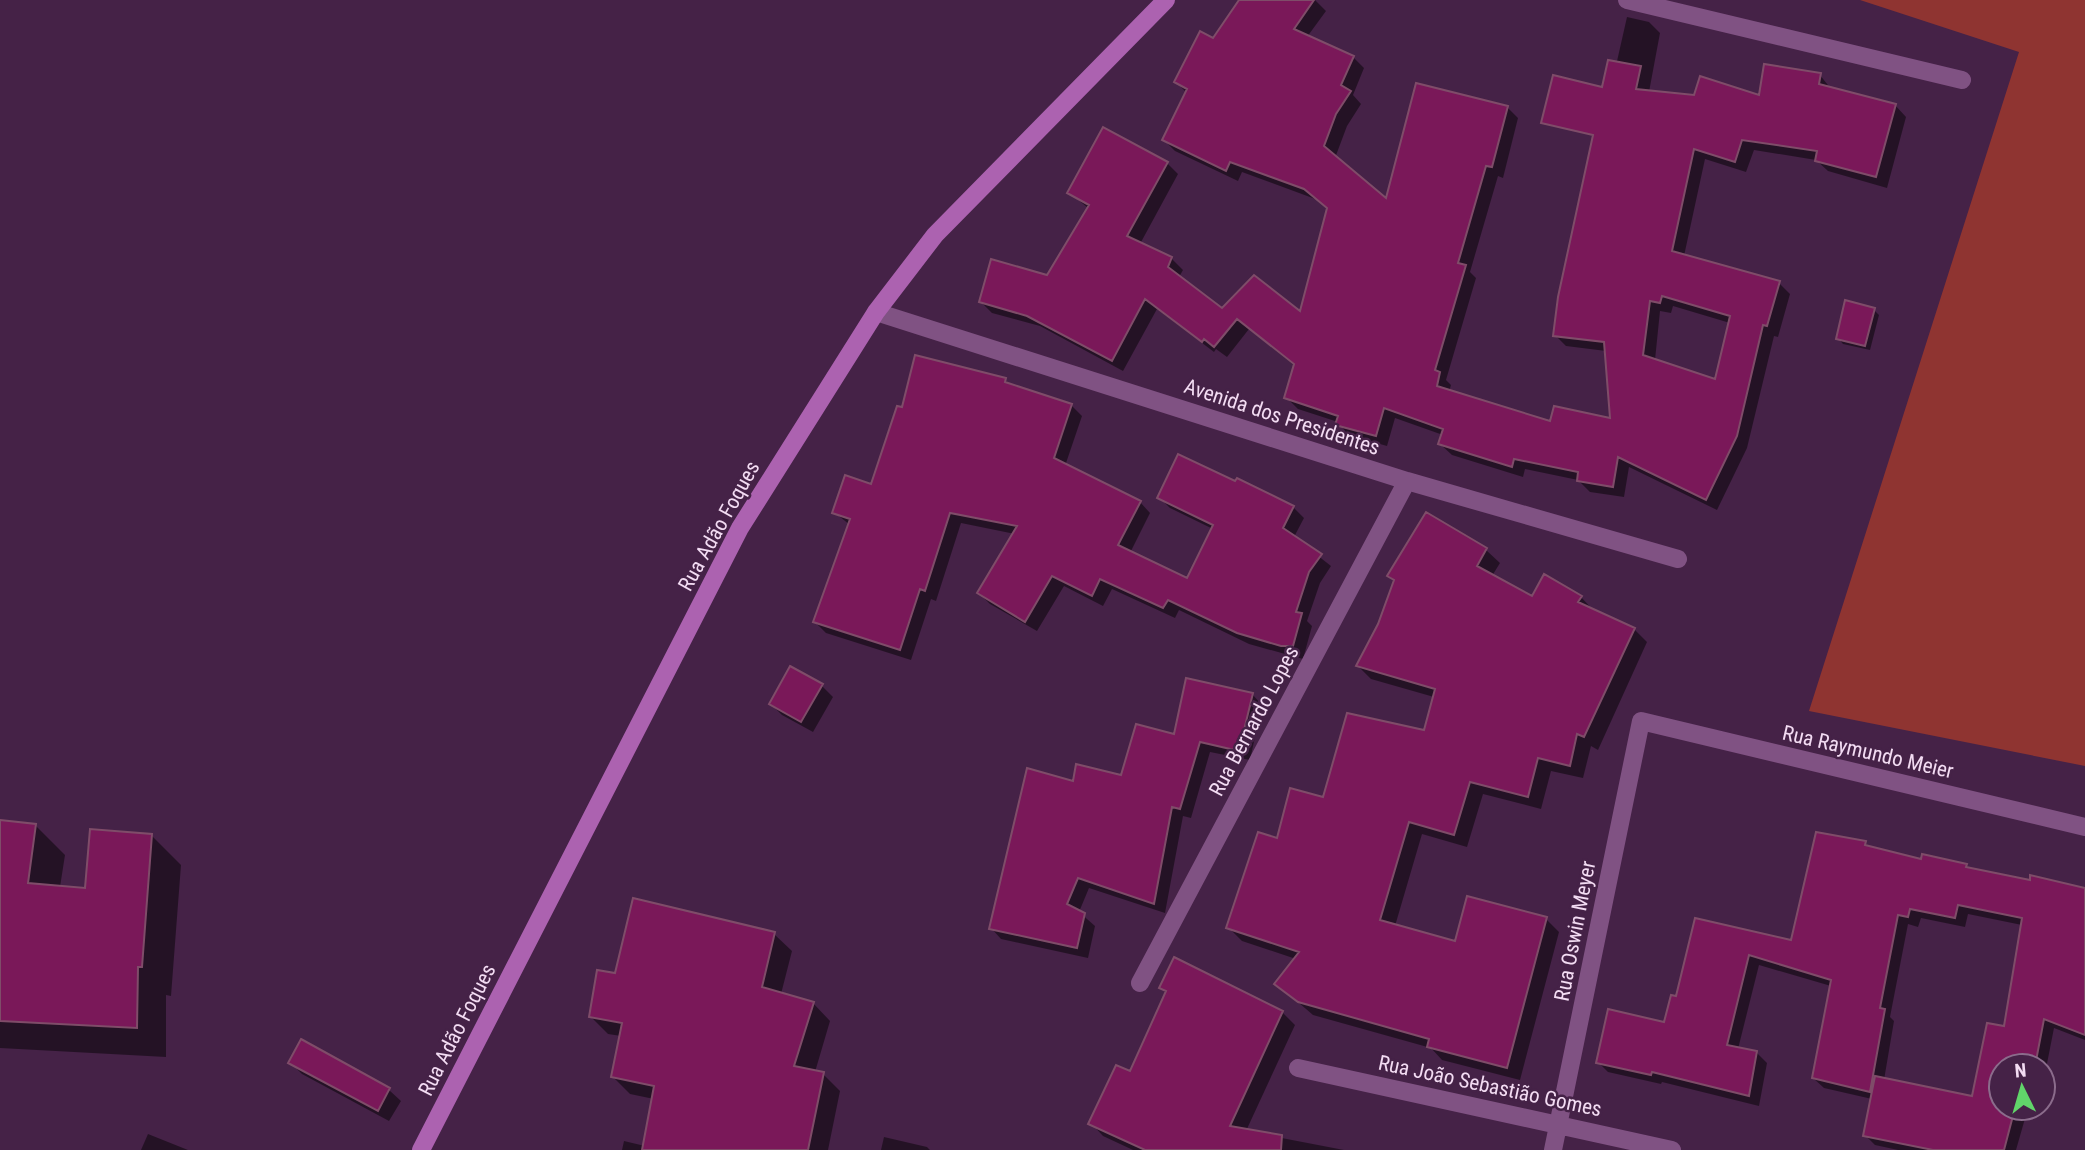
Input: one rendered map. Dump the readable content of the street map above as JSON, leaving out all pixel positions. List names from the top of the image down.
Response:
{
  "streets": {
    "main road": ["Rua Adão Foques"],
    "street": [
      "Avenida dos Presidentes",
      "Rua Bernardo Lopes",
      "Rua Raymundo Meier",
      "Rua Oswin Meyer",
      "Rua João Sebastião Gomes"
    ]
  },
  "crossings": [
    ["Avenida dos Presidentes", "Rua Adão Foques"],
    ["Avenida dos Presidentes", "Rua Bernardo Lopes"],
    ["Rua Raymundo Meier", "Rua Oswin Meyer"],
    ["Rua Oswin Meyer", "Rua João Sebastião Gomes"]
  ],
  "north": "top"
}
